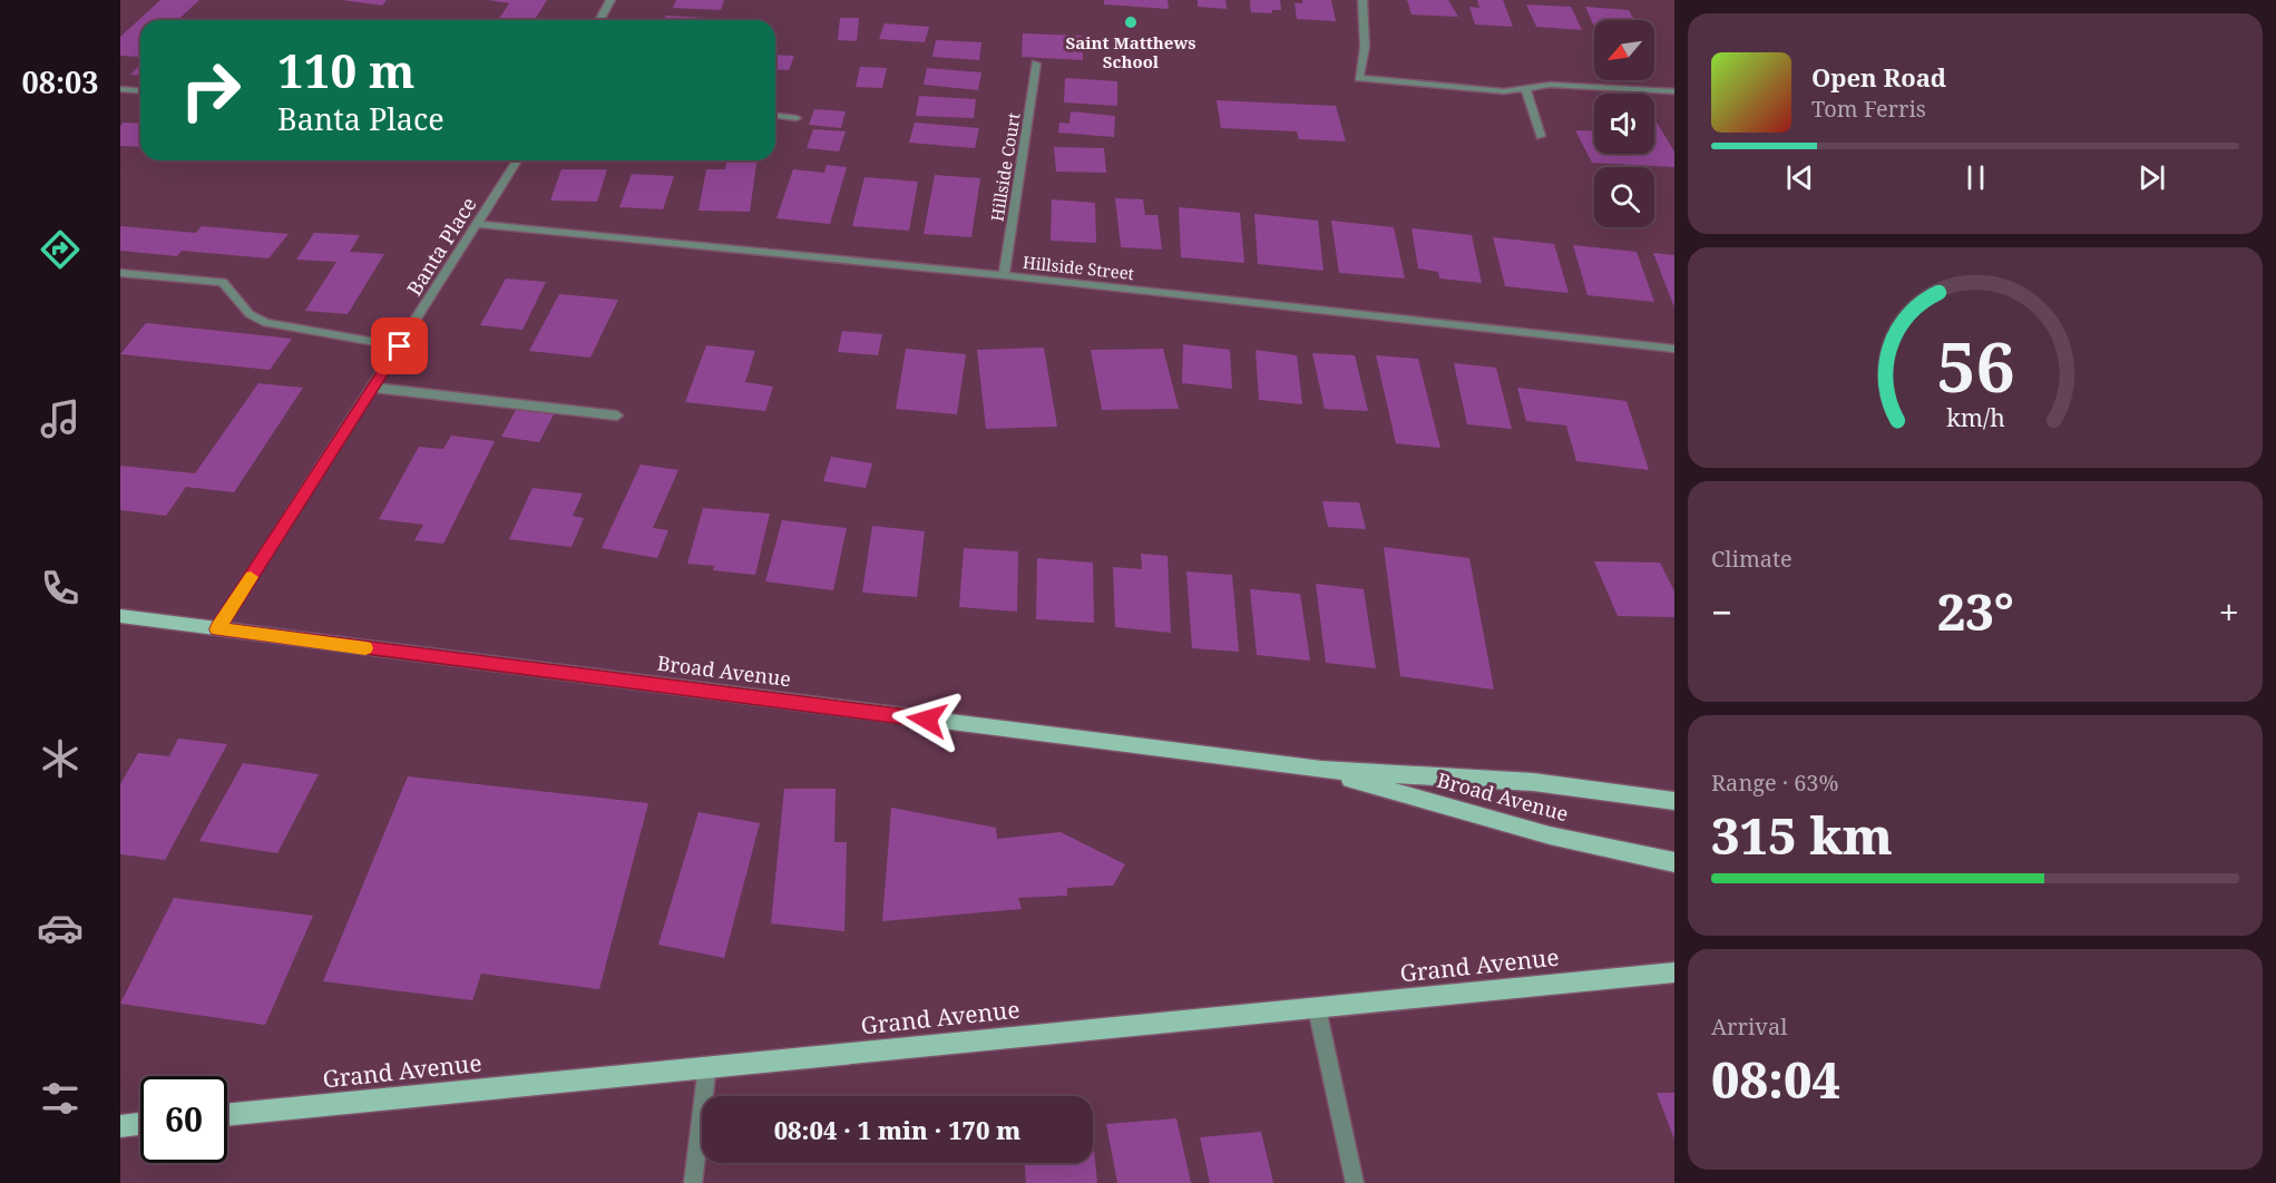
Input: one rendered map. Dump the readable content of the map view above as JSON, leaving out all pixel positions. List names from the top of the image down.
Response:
{
  "streets": {
    "main road": ["Broad Avenue", "Grand Avenue"],
    "street": ["Hillside Court", "Banta Place", "Hillside Street"]
  },
  "crossings": [
    ["Hillside Court", "Hillside Street"],
    ["Banta Place", "Hillside Street"],
    ["Banta Place", "Broad Avenue"]
  ],
  "places": ["Saint Matthews School"],
  "north": "bottom left",
  "page": {
    "tabs": "08:03",
    "turn": ["110 m", "Banta Place"],
    "song": ["Open Road", "Tom Ferris"],
    "tile": [
      "Climate",
      ["Range · 63%", "315 km"],
      ["Arrival", "08:04"]
    ],
    "heat": ["−", "23°", "+"],
    "limit": "60",
    "trip": "08:04 · 1 min · 170 m",
    "gauge": ["56", "km/h"]
  }
}
